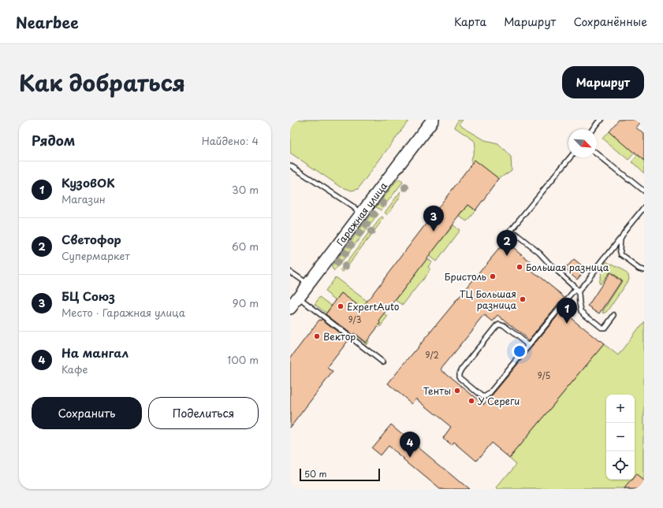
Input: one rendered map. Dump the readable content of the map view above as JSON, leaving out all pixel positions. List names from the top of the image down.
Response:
{
  "streets": {
    "street": ["Гаражная улица"]
  },
  "places": [
    "Большая разница",
    "Бристоль",
    "ТЦ Большая разница",
    "ExpertAuto",
    "Вектор",
    "Тенты",
    "У Сереги"
  ],
  "house_numbers": ["9/3", "9/2", "9/5"],
  "scale_bar": "50 m",
  "north": "bottom right",
  "page": {
    "header": "Nearbee",
    "nav": ["Карта", "Маршрут", "Сохранённые"],
    "title": "Как добраться",
    "buttons": [
      "Маршрут",
      ["Сохранить", "Поделиться"]
    ],
    "heading": ["Рядом", "Найдено: 4"],
    "list": [
      {
        "mark": "1",
        "name": "КузовОК",
        "note": "Магазин",
        "value": "30 m"
      },
      {
        "mark": "2",
        "name": "Светофор",
        "note": "Супермаркет",
        "value": "60 m"
      },
      {
        "mark": "3",
        "name": "БЦ Союз",
        "note": "Место · Гаражная улица",
        "value": "90 m"
      },
      {
        "mark": "4",
        "name": "На мангал",
        "note": "Кафе",
        "value": "100 m"
      }
    ],
    "pins": [
      "3",
      "2",
      "1",
      "4"
    ],
    "map_buttons": ["+", "−"],
    "scale": "50 m"
  }
}
